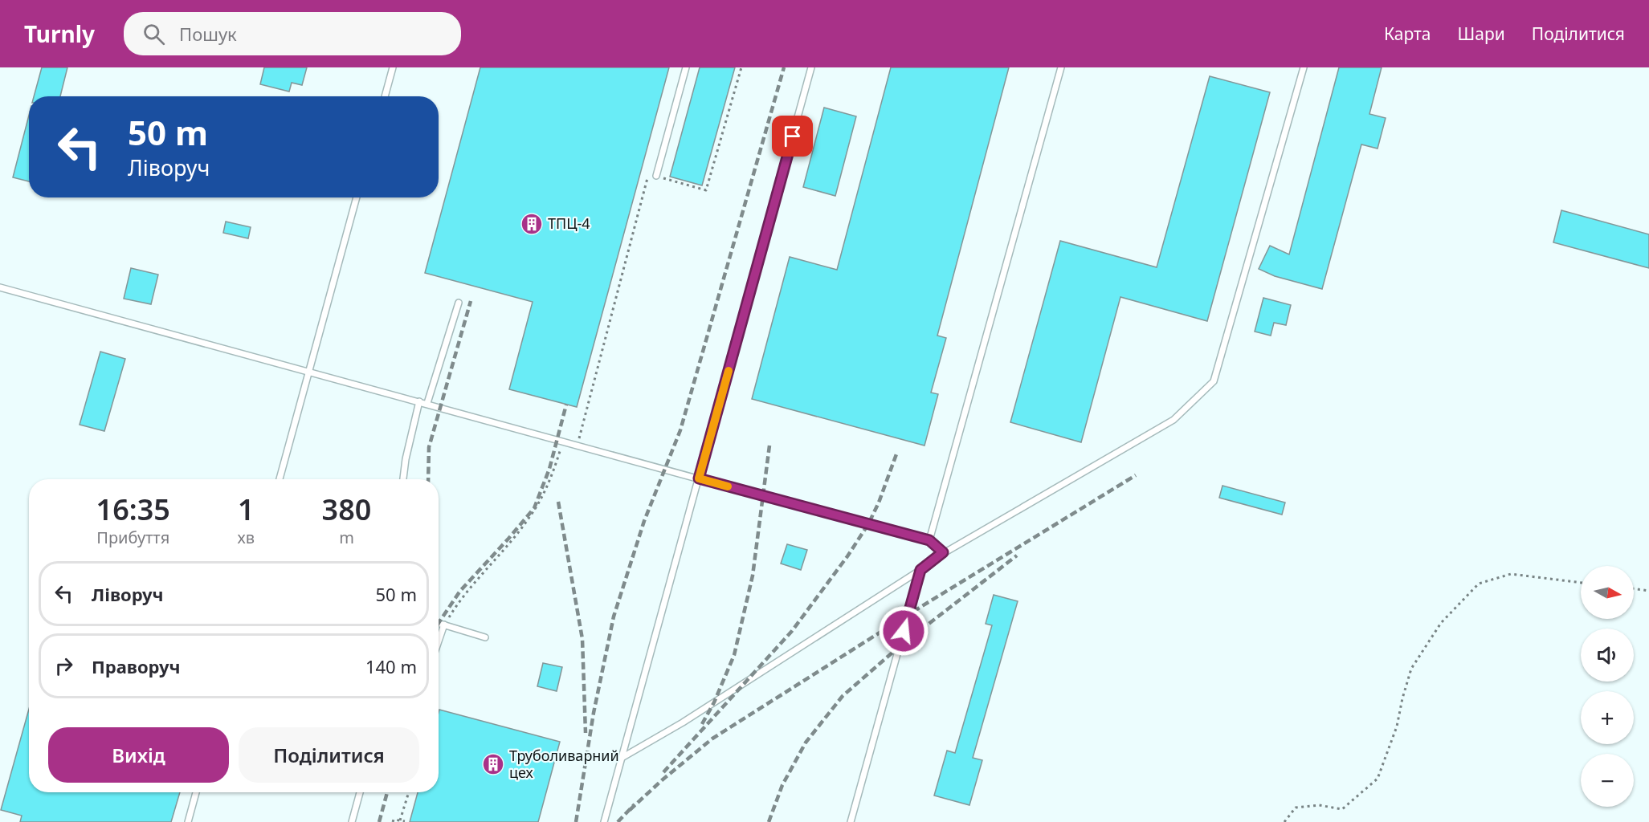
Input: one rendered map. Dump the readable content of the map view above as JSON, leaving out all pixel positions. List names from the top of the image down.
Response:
{
  "places": {
    "building": ["ТПЦ-4", "Труболиварний цех"]
  },
  "north": "right",
  "page": {
    "header": "Turnly",
    "search": "Пошук",
    "nav": ["Карта", "Шари", "Поділитися"],
    "turn": ["50 m", "Ліворуч"],
    "eta": [
      "16:35",
      "Прибуття",
      "1",
      "хв",
      "380",
      "m"
    ],
    "list": [
      {
        "name": "Ліворуч",
        "value": "50 m"
      },
      {
        "name": "Праворуч",
        "value": "140 m"
      }
    ],
    "map_buttons": ["+", "−"],
    "buttons": ["Вихід", "Поділитися"]
  }
}
